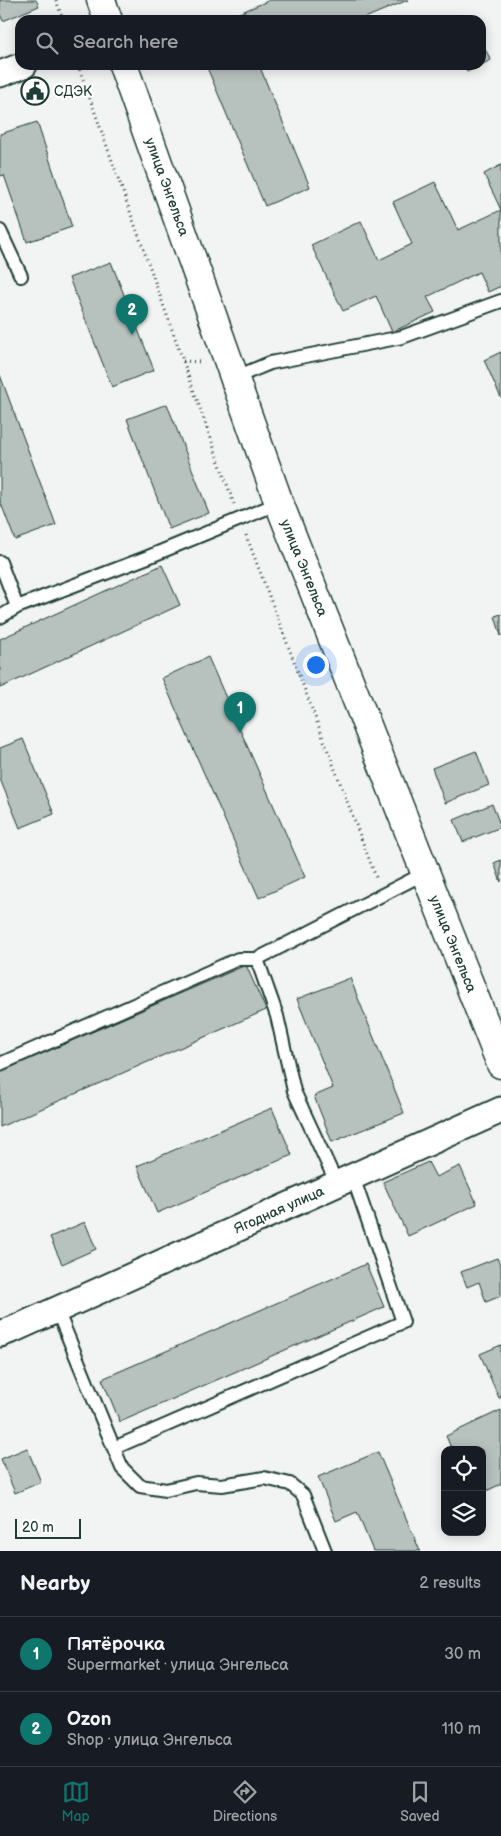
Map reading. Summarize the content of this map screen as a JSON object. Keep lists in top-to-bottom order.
{
  "streets": {
    "main road": ["улица Энгельса"],
    "street": ["Ягодная улица"]
  },
  "places": {
    "public building": ["СДЭК"]
  },
  "scale_bar": "20 m",
  "page": {
    "search": "Search here",
    "pins": ["2", "1"],
    "scale": "20 m",
    "heading": ["Nearby", "2 results"],
    "list": [
      {
        "mark": "1",
        "name": "Пятёрочка",
        "note": "Supermarket · улица Энгельса",
        "value": "30 m"
      },
      {
        "mark": "2",
        "name": "Ozon",
        "note": "Shop · улица Энгельса",
        "value": "110 m"
      }
    ],
    "nav": ["Map", "Directions", "Saved"]
  }
}
